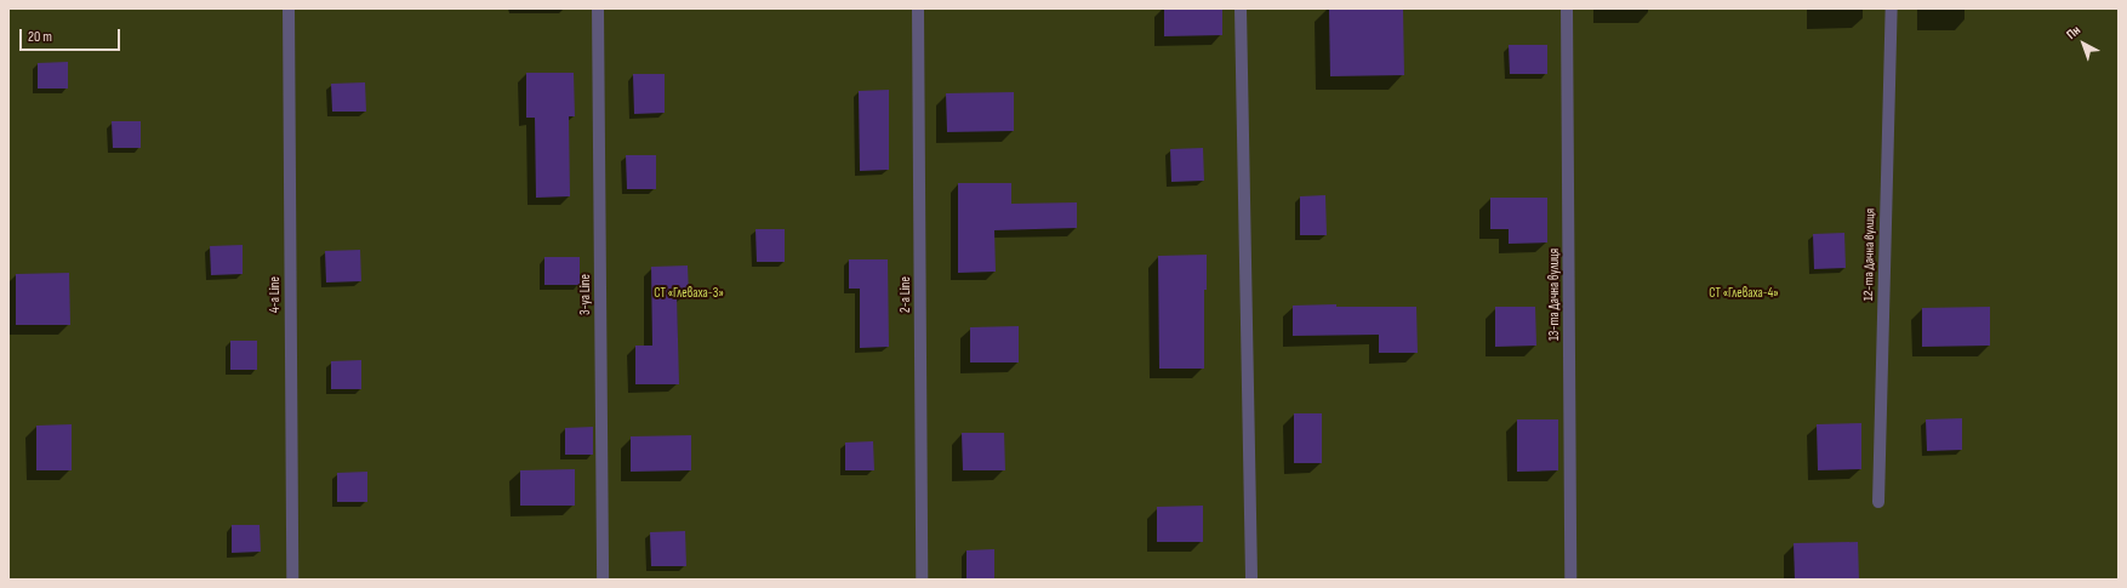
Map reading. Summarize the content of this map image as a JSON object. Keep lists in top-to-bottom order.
{
  "streets": {
    "street": [
      "12-та Дачна вулиця",
      "4-a Line",
      "3-ya Line",
      "2-a Line",
      "13-та Дачна вулиця"
    ]
  },
  "parks": ["СТ «Глеваха-3»", "СТ «Глеваха-4»"],
  "scale_bar": "20 m",
  "north": "top left"
}
